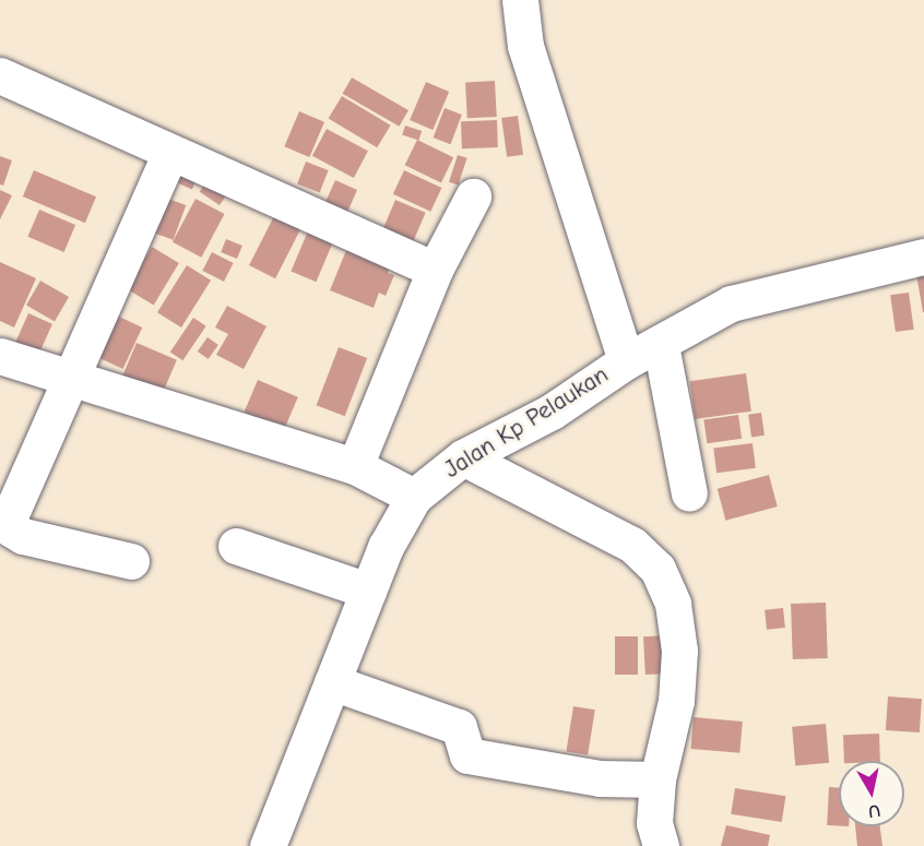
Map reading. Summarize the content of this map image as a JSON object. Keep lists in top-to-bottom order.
{
  "streets": {
    "street": ["Jalan Kp Pelaukan"]
  },
  "north": "bottom"
}
